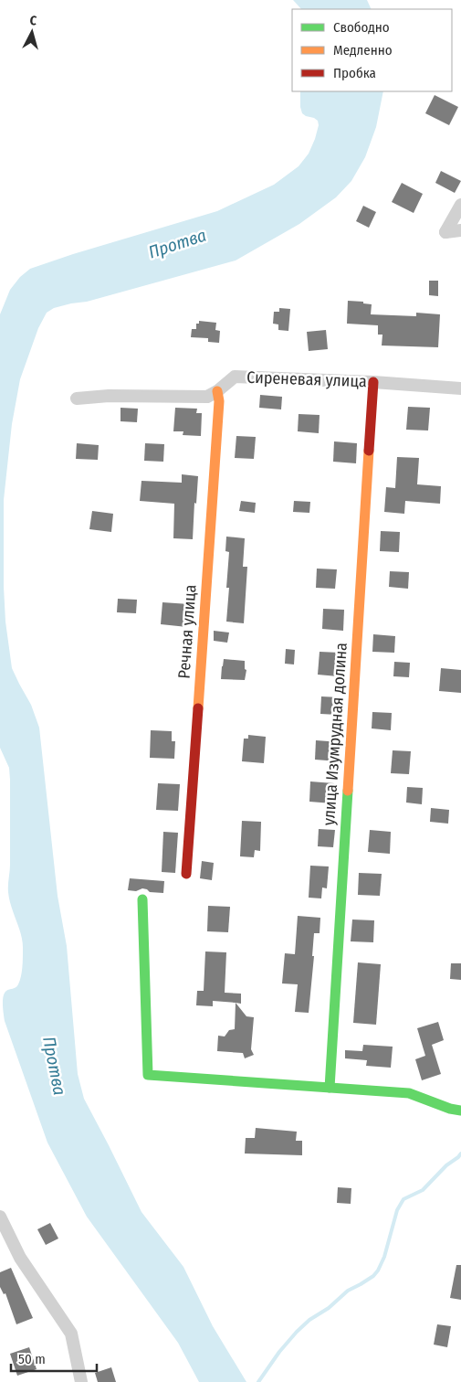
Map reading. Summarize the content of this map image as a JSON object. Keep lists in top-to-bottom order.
{
  "streets": {
    "street": ["Сиреневая улица", "Речная улица", "улица Изумрудная долина"]
  },
  "crossings": [
    ["Сиреневая улица", "Речная улица"],
    ["Сиреневая улица", "улица Изумрудная долина"]
  ],
  "water": ["Протва"],
  "legend": ["Свободно", "Медленно", "Пробка"],
  "scale_bar": "50 m",
  "north": "top"
}
